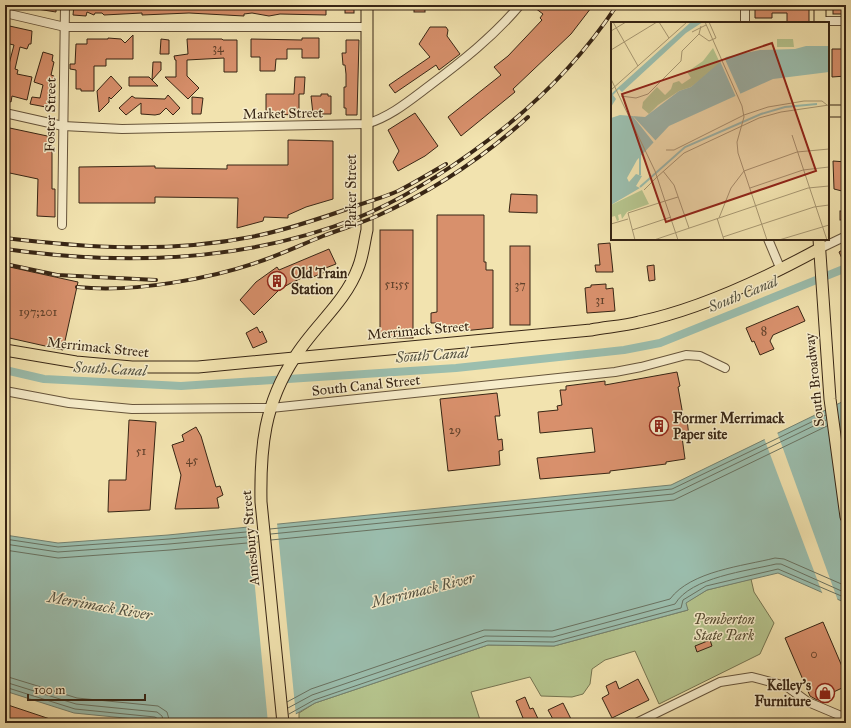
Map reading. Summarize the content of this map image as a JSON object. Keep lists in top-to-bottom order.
{
  "streets": {
    "main road": [
      "Parker Street",
      "Merrimack Street",
      "South Broadway",
      "Amesbury Street"
    ],
    "street": ["Market Street", "Foster Street", "South Canal Street"]
  },
  "crossings": [
    ["Market Street", "Foster Street"],
    ["Market Street", "Parker Street"],
    ["Parker Street", "Merrimack Street"],
    ["Parker Street", "Amesbury Street"],
    ["Merrimack Street", "South Broadway"],
    ["Merrimack Street", "Amesbury Street"],
    ["South Canal Street", "Amesbury Street"]
  ],
  "water": ["South Canal", "Merrimack River"],
  "parks": ["Pemberton State Park"],
  "places": {
    "building": ["Old Train Station", "Former Merrimack Paper site"],
    "shop": ["Kelley's Furniture"]
  },
  "house_numbers": [
    "34",
    "51;55",
    "37",
    "31",
    "197;201",
    "8",
    "29",
    "51",
    "45",
    "0"
  ],
  "scale_bar": "100 m"
}
